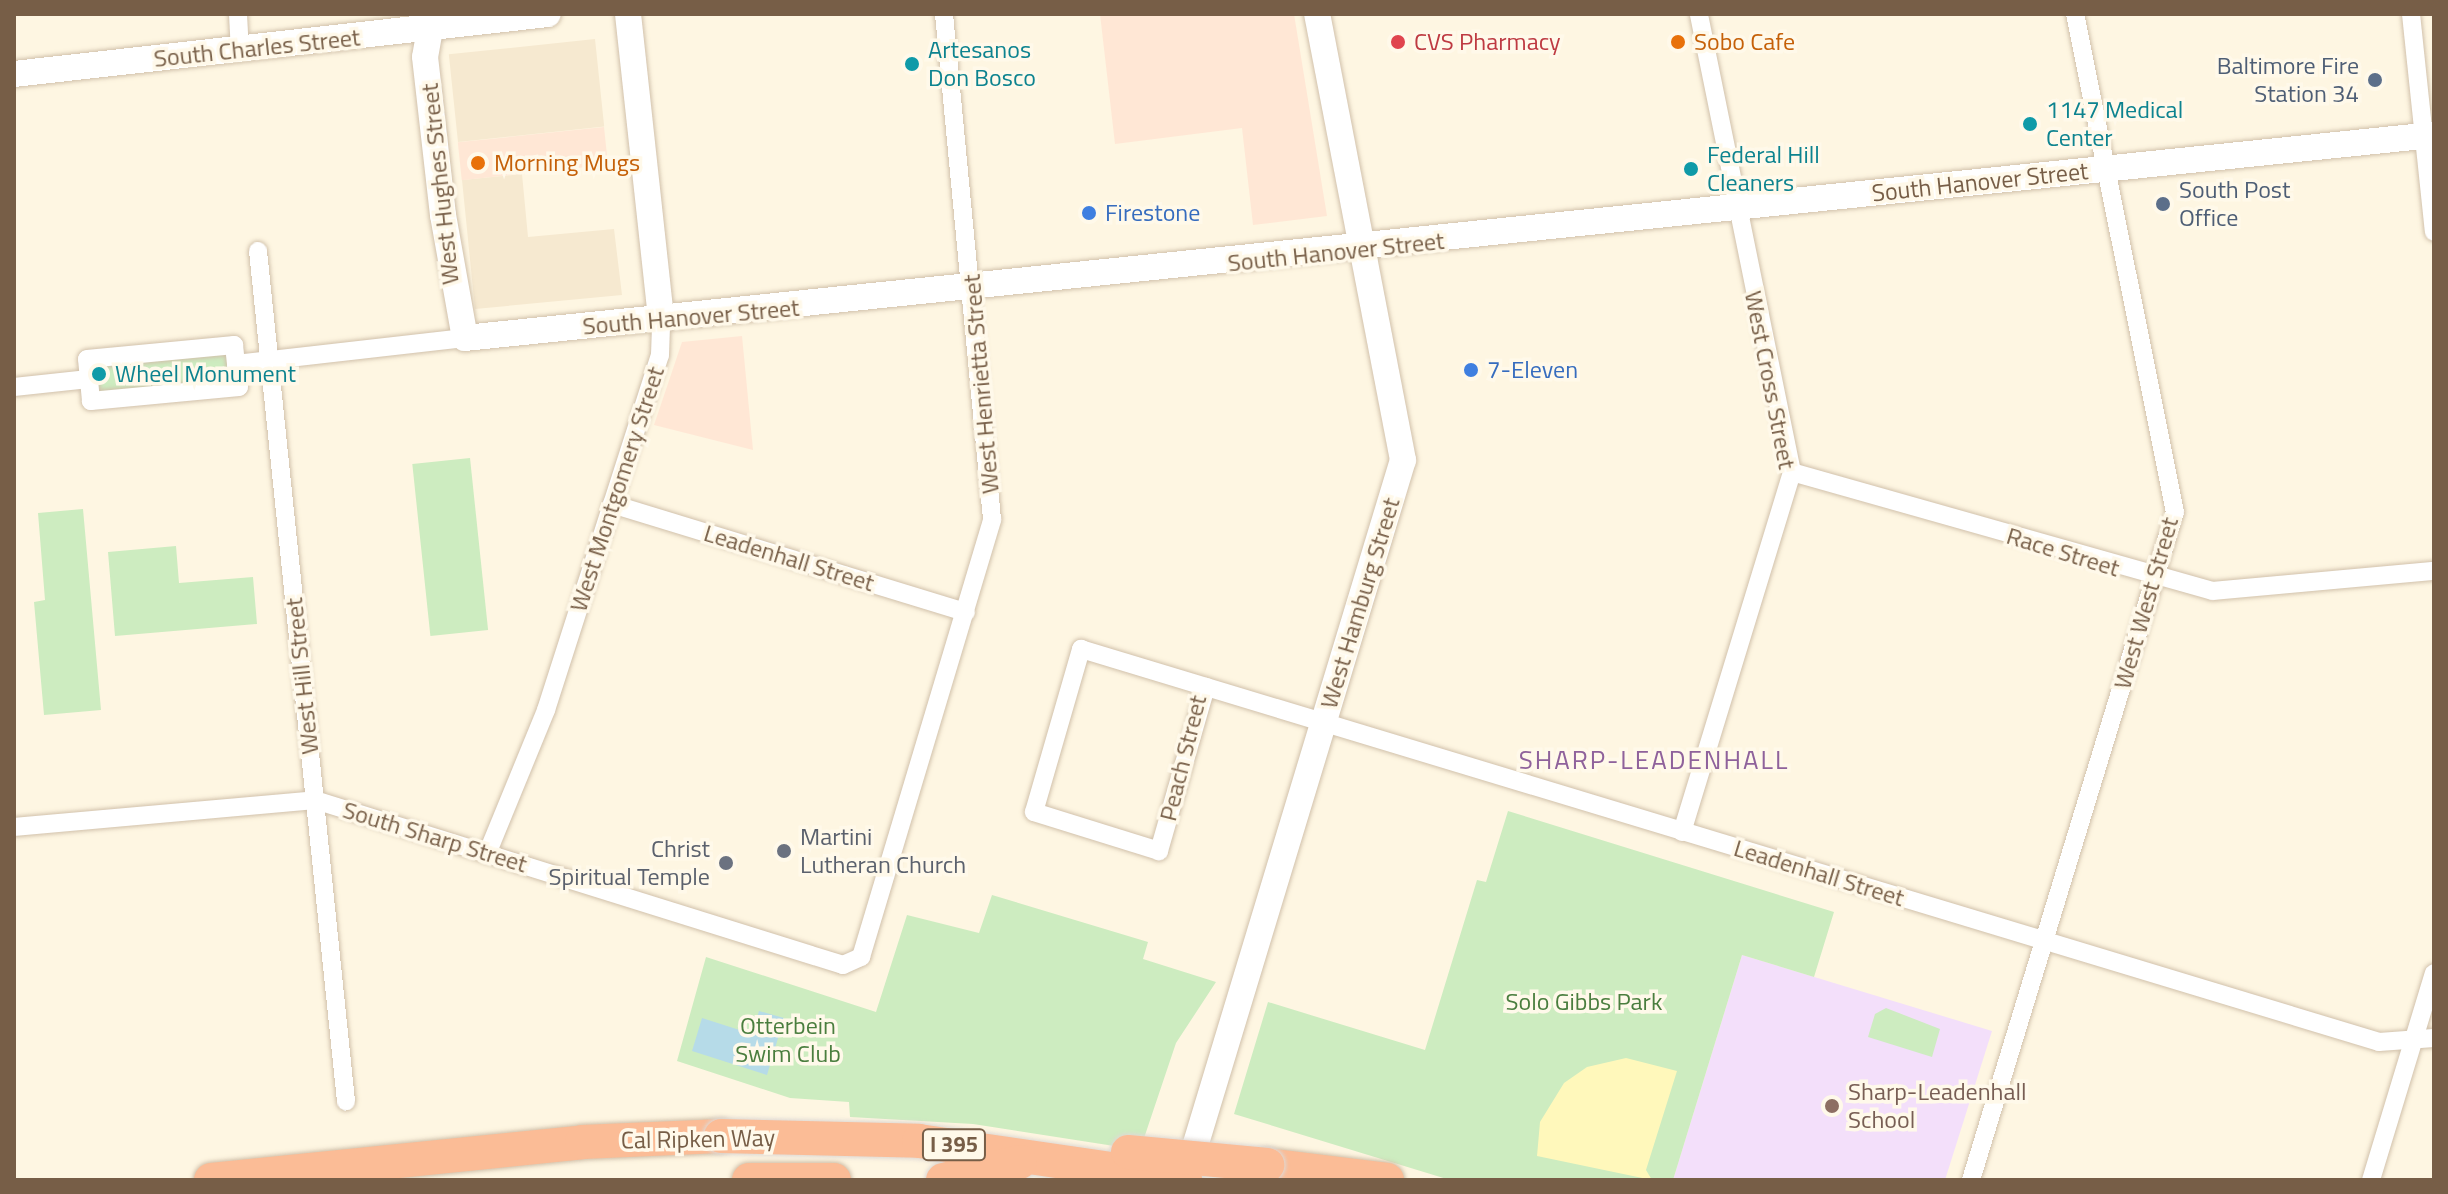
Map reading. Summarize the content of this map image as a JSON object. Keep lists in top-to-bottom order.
{
  "streets": {
    "highway": ["Cal Ripken Way", "I 395"],
    "main road": [
      "South Charles Street",
      "South Hanover Street",
      "West Hughes Street",
      "West Montgomery Street",
      "West Hamburg Street"
    ],
    "street": [
      "West Cross Street",
      "West Henrietta Street",
      "Race Street",
      "Leadenhall Street",
      "West West Street",
      "West Hill Street",
      "Peach Street",
      "South Sharp Street"
    ]
  },
  "crossings": [
    ["South Charles Street", "West Hughes Street"],
    ["South Hanover Street", "West Hughes Street"],
    ["South Hanover Street", "West Cross Street"],
    ["South Hanover Street", "West Henrietta Street"],
    ["South Hanover Street", "West Montgomery Street"],
    ["South Hanover Street", "West Hamburg Street"],
    ["South Hanover Street", "West West Street"],
    ["South Hanover Street", "West Hill Street"],
    ["West Cross Street", "Race Street"],
    ["West Cross Street", "Leadenhall Street"],
    ["West Henrietta Street", "Leadenhall Street"],
    ["West Henrietta Street", "South Sharp Street"],
    ["West Montgomery Street", "Leadenhall Street"],
    ["West Montgomery Street", "South Sharp Street"],
    ["Race Street", "West West Street"],
    ["Leadenhall Street", "West Hamburg Street"],
    ["Leadenhall Street", "West West Street"],
    ["Leadenhall Street", "Peach Street"],
    ["West Hamburg Street", "Cal Ripken Way"],
    ["West Hill Street", "South Sharp Street"]
  ],
  "districts": ["SHARP-LEADENHALL"],
  "parks": ["Solo Gibbs Park", "Otterbein Swim Club"],
  "places": [
    "CVS Pharmacy",
    "Sobo Cafe",
    "Artesanos Don Bosco",
    "Baltimore Fire Station 34",
    "1147 Medical Center",
    "Morning Mugs",
    "Federal Hill Cleaners",
    "South Post Office",
    "Firestone",
    "7-Eleven",
    "Wheel Monument",
    "Martini Lutheran Church",
    "Christ Spiritual Temple",
    "Sharp-Leadenhall School"
  ]
}
